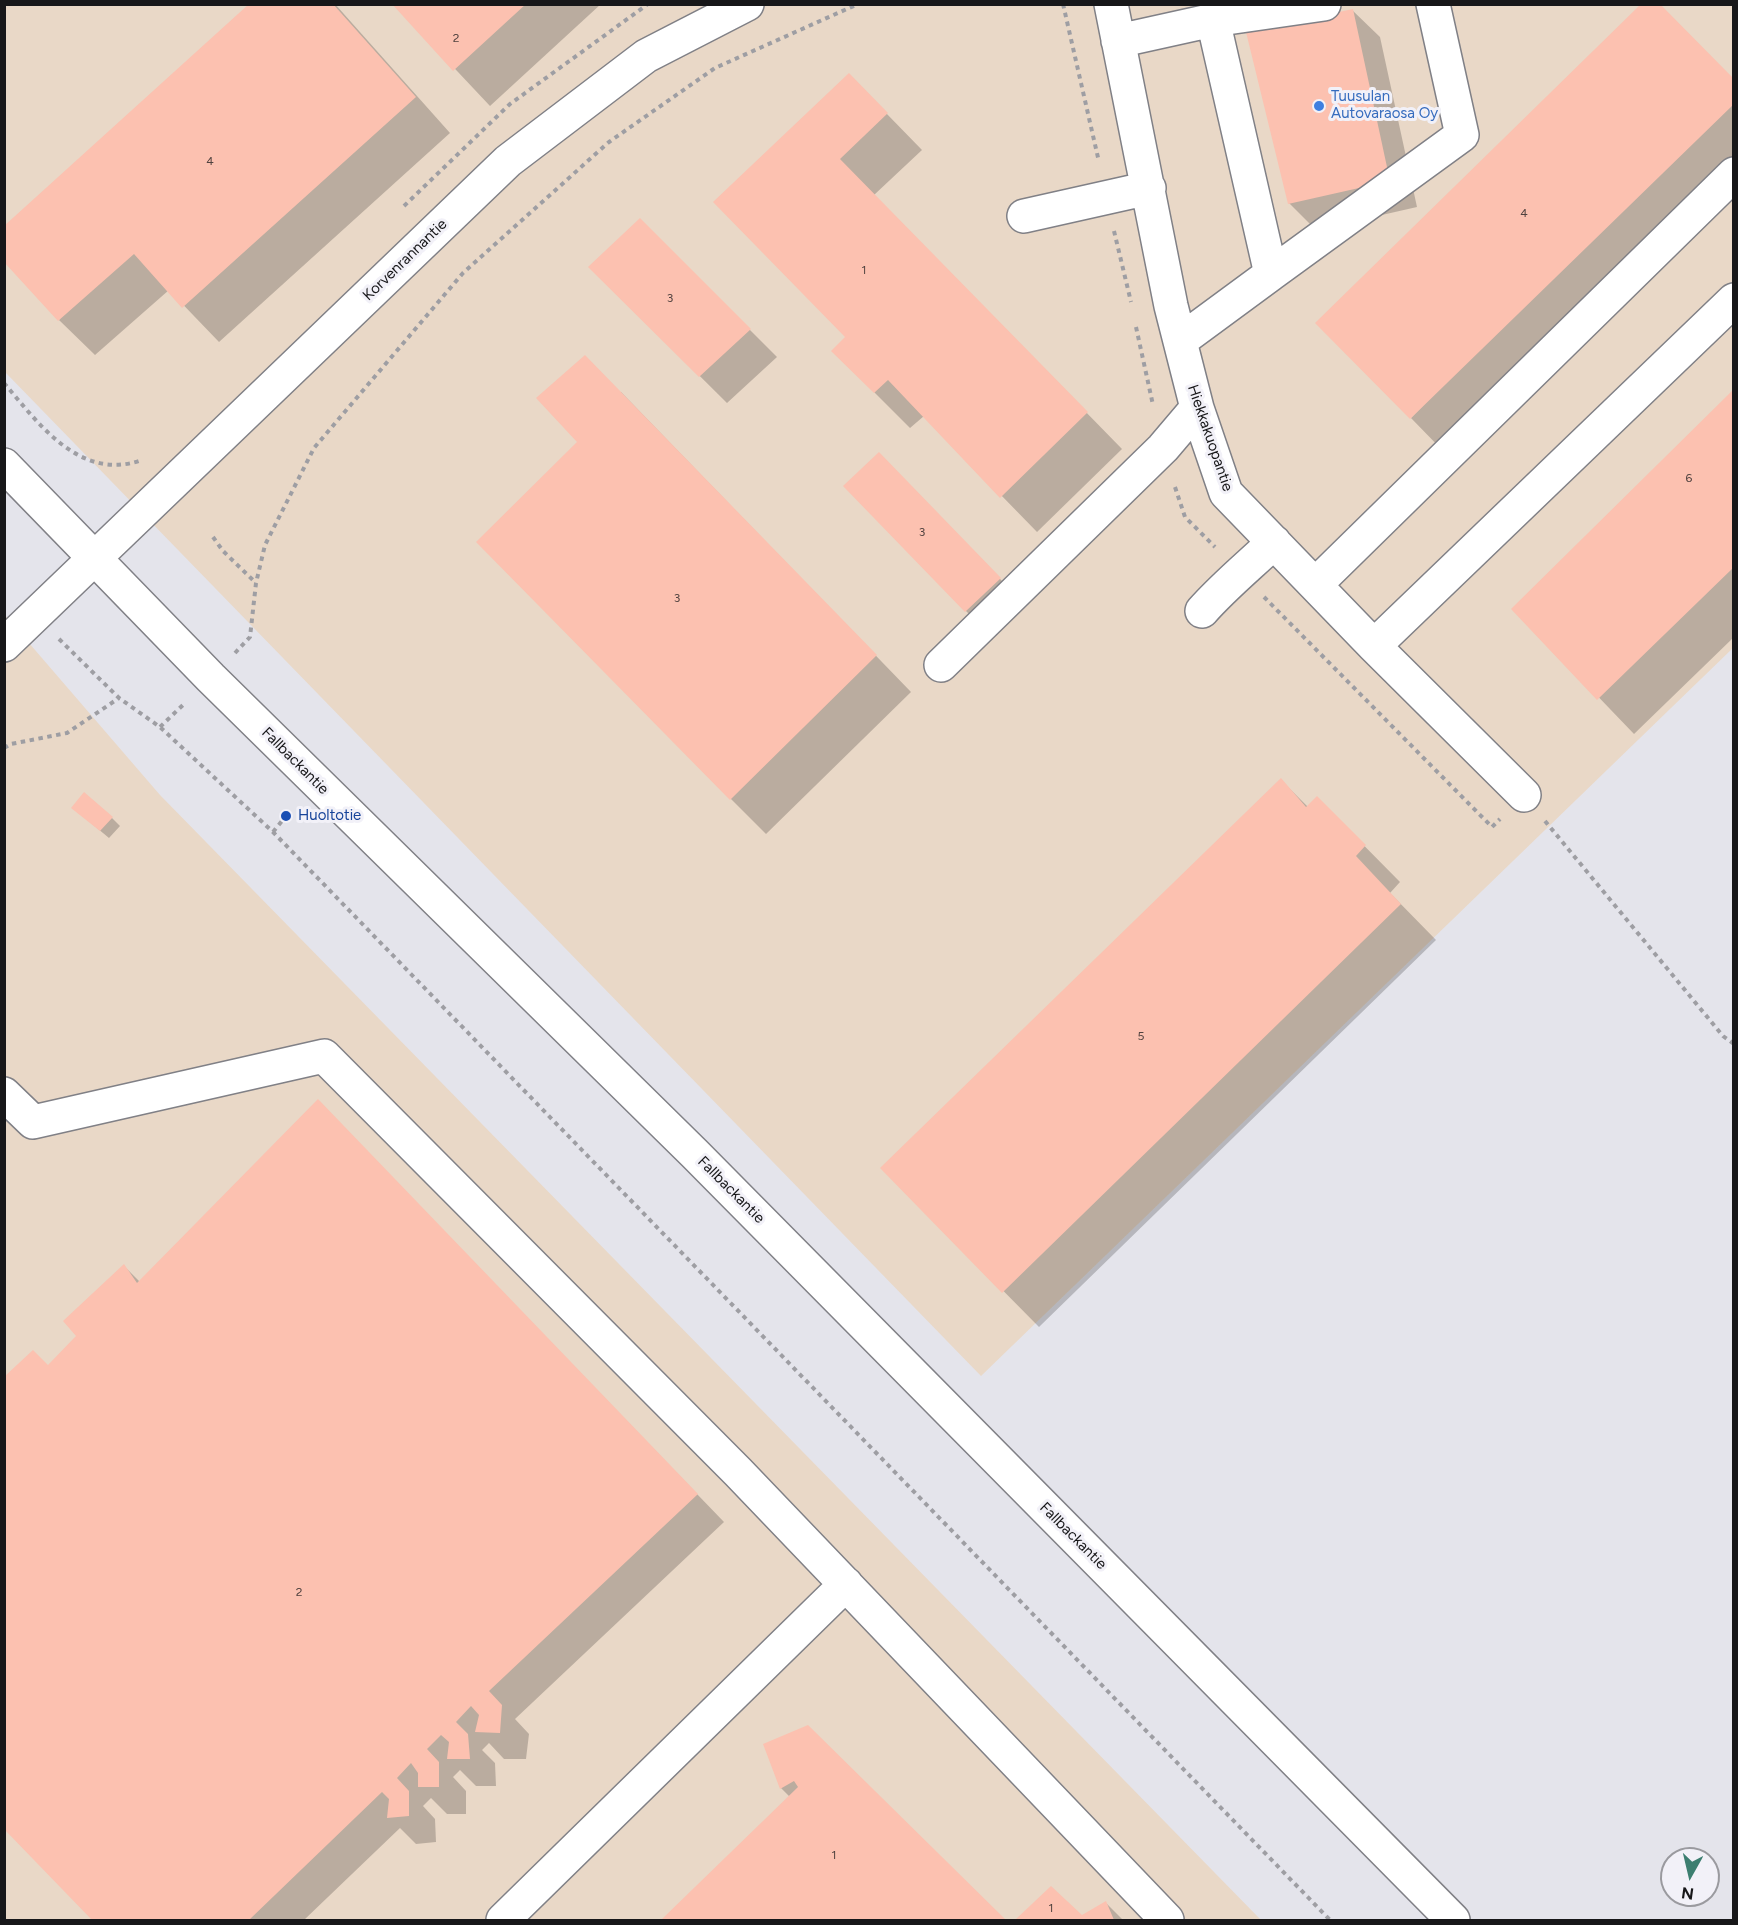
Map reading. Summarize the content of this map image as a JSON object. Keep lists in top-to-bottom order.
{
  "streets": {
    "street": ["Korvenrannantie", "Hiekkakuopantie", "Fallbackantie"]
  },
  "crossings": [
    ["Korvenrannantie", "Fallbackantie"]
  ],
  "places": ["Tuusulan Autovaraosa Oy", "Huoltotie"],
  "house_numbers": [
    "2",
    "4",
    "4",
    "1",
    "3",
    "6",
    "3",
    "3",
    "5",
    "2",
    "1",
    "1"
  ],
  "north": "bottom"
}
